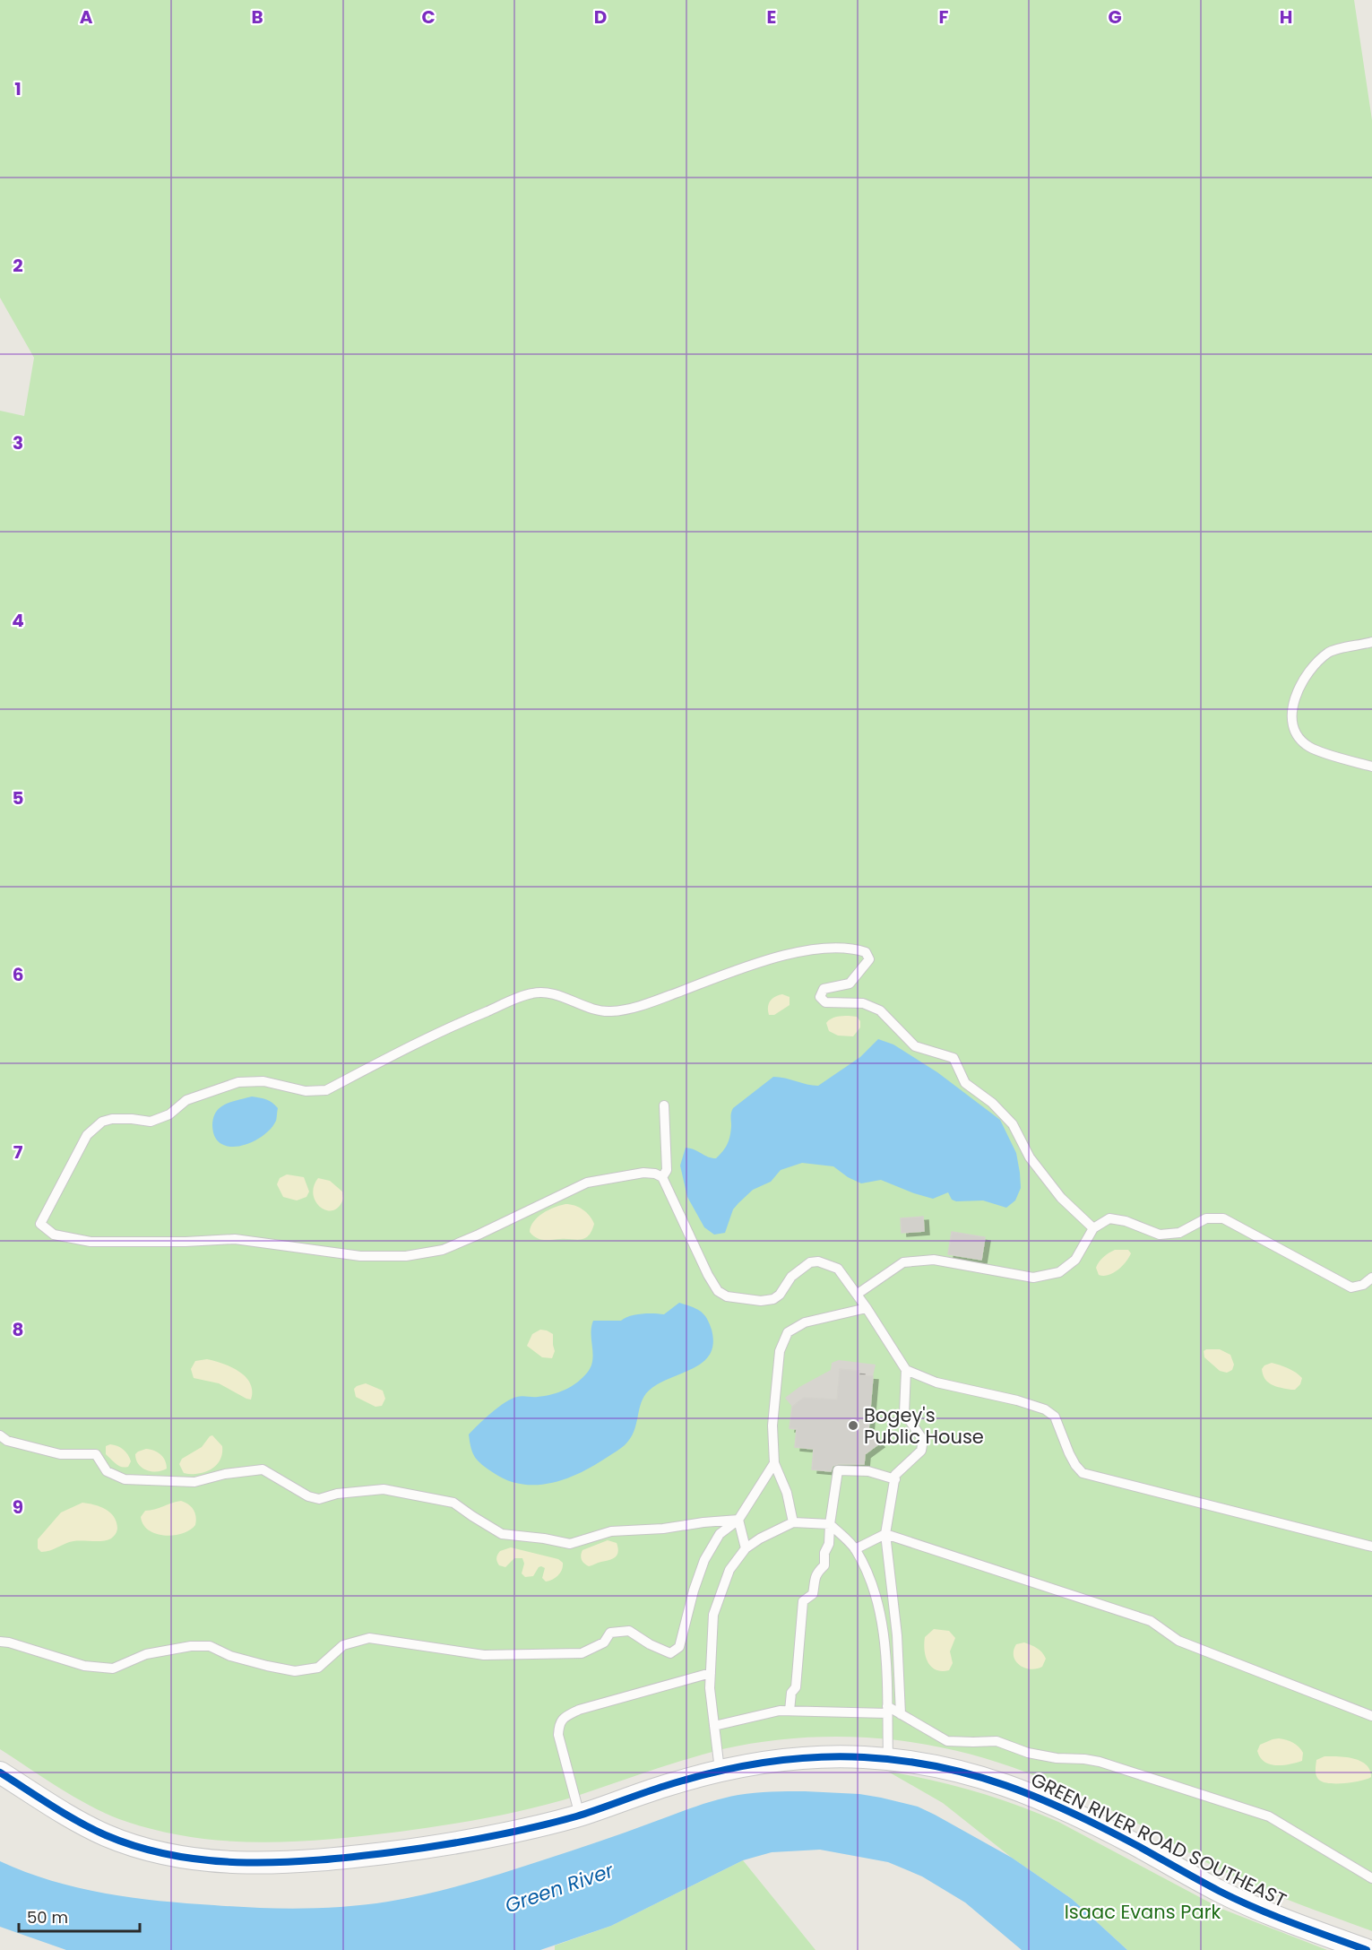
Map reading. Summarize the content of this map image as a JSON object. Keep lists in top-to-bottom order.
{
  "streets": {
    "street": ["GREEN RIVER ROAD SOUTHEAST"]
  },
  "water": ["Green River"],
  "parks": ["Isaac Evans Park"],
  "places": ["Bogey's Public House"],
  "scale_bar": "50 m",
  "grid": {
    "columns": [
      "A",
      "B",
      "C",
      "D",
      "E",
      "F",
      "G",
      "H"
    ],
    "rows": [
      "1",
      "2",
      "3",
      "4",
      "5",
      "6",
      "7",
      "8",
      "9"
    ]
  }
}
